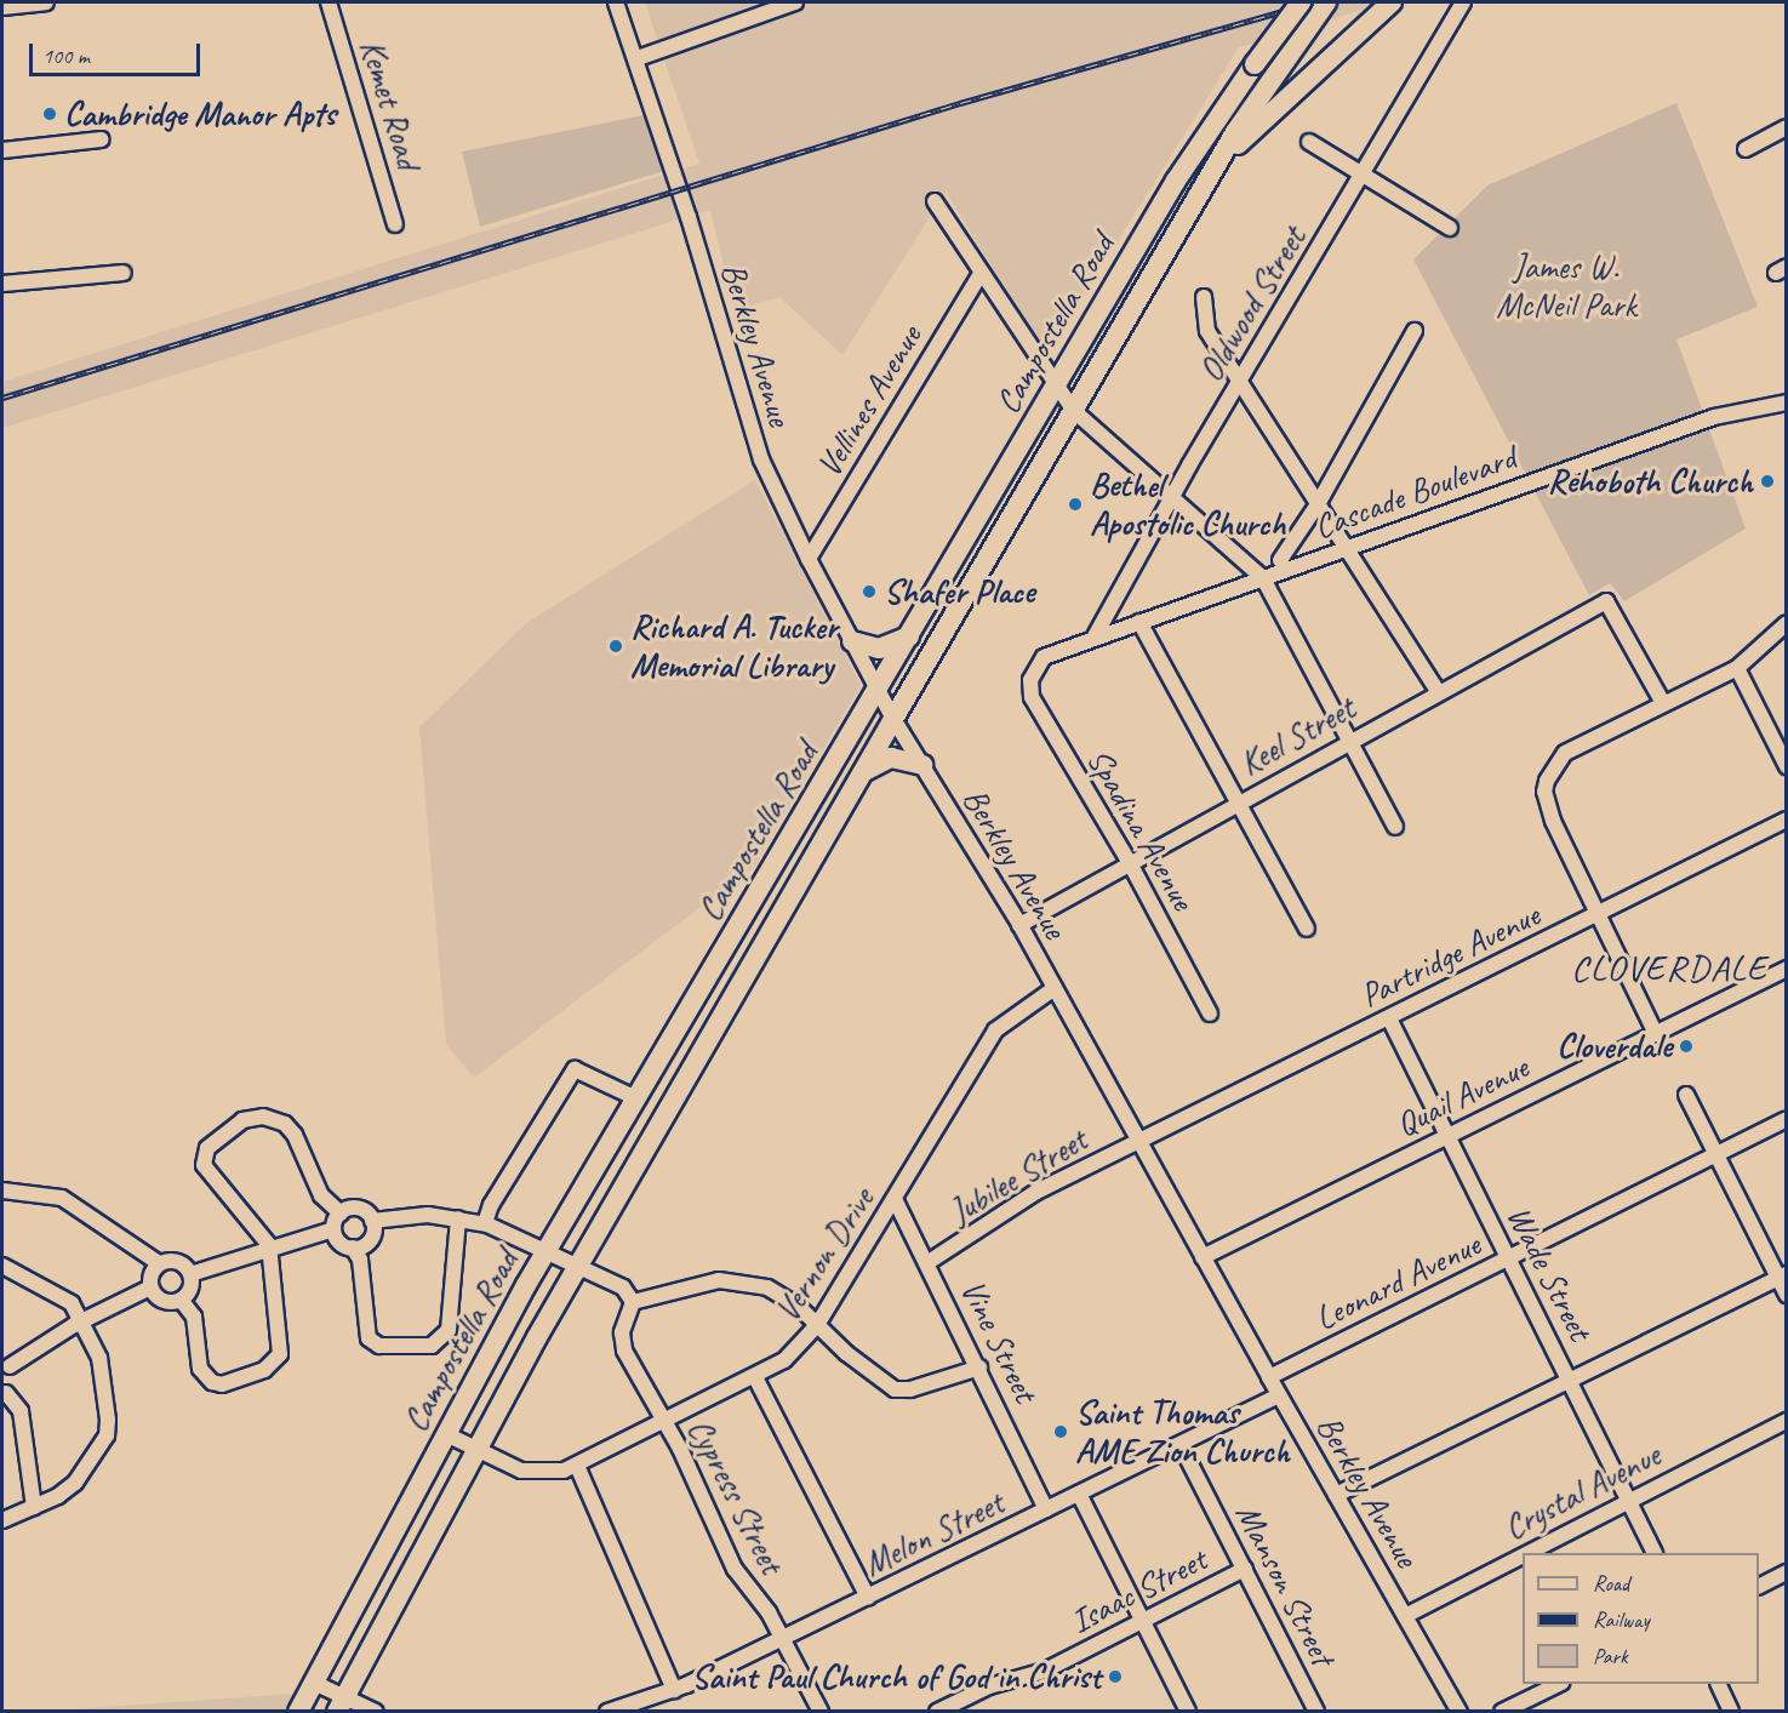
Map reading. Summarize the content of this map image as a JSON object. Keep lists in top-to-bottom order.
{
  "streets": {
    "main road": ["Campostella Road"],
    "street": [
      "Kemet Road",
      "Oldwood Street",
      "Berkley Avenue",
      "Vellines Avenue",
      "Cascade Boulevard",
      "Keel Street",
      "Spadina Avenue",
      "Partridge Avenue",
      "Quail Avenue",
      "Jubilee Street",
      "Vernon Drive",
      "Wade Street",
      "Leonard Avenue",
      "Vine Street",
      "Crystal Avenue",
      "Cypress Street",
      "Melon Street",
      "Manson Street",
      "Isaac Street"
    ]
  },
  "crossings": [
    ["Oldwood Street", "Cascade Boulevard"],
    ["Campostella Road", "Berkley Avenue"],
    ["Campostella Road", "Vernon Drive"],
    ["Berkley Avenue", "Vellines Avenue"],
    ["Berkley Avenue", "Keel Street"],
    ["Berkley Avenue", "Partridge Avenue"],
    ["Berkley Avenue", "Quail Avenue"],
    ["Berkley Avenue", "Jubilee Street"],
    ["Berkley Avenue", "Vernon Drive"],
    ["Berkley Avenue", "Leonard Avenue"],
    ["Berkley Avenue", "Crystal Avenue"],
    ["Berkley Avenue", "Melon Street"],
    ["Cascade Boulevard", "Spadina Avenue"],
    ["Keel Street", "Spadina Avenue"],
    ["Partridge Avenue", "Jubilee Street"],
    ["Partridge Avenue", "Wade Street"],
    ["Quail Avenue", "Wade Street"],
    ["Jubilee Street", "Vine Street"],
    ["Vernon Drive", "Vine Street"],
    ["Vernon Drive", "Cypress Street"],
    ["Wade Street", "Leonard Avenue"],
    ["Wade Street", "Crystal Avenue"],
    ["Vine Street", "Melon Street"],
    ["Cypress Street", "Melon Street"],
    ["Melon Street", "Manson Street"],
    ["Manson Street", "Isaac Street"]
  ],
  "districts": ["CLOVERDALE"],
  "parks": ["James W. McNeil Park"],
  "places": [
    "Cambridge Manor Apts",
    "Rehoboth Church",
    "Bethel Apostolic Church",
    "Shafer Place",
    "Richard A. Tucker Memorial Library",
    "Cloverdale",
    "Saint Thomas AME Zion Church",
    "Saint Paul Church of God in Christ"
  ],
  "legend": ["Road", "Railway", "Park"],
  "scale_bar": "100 m"
}
